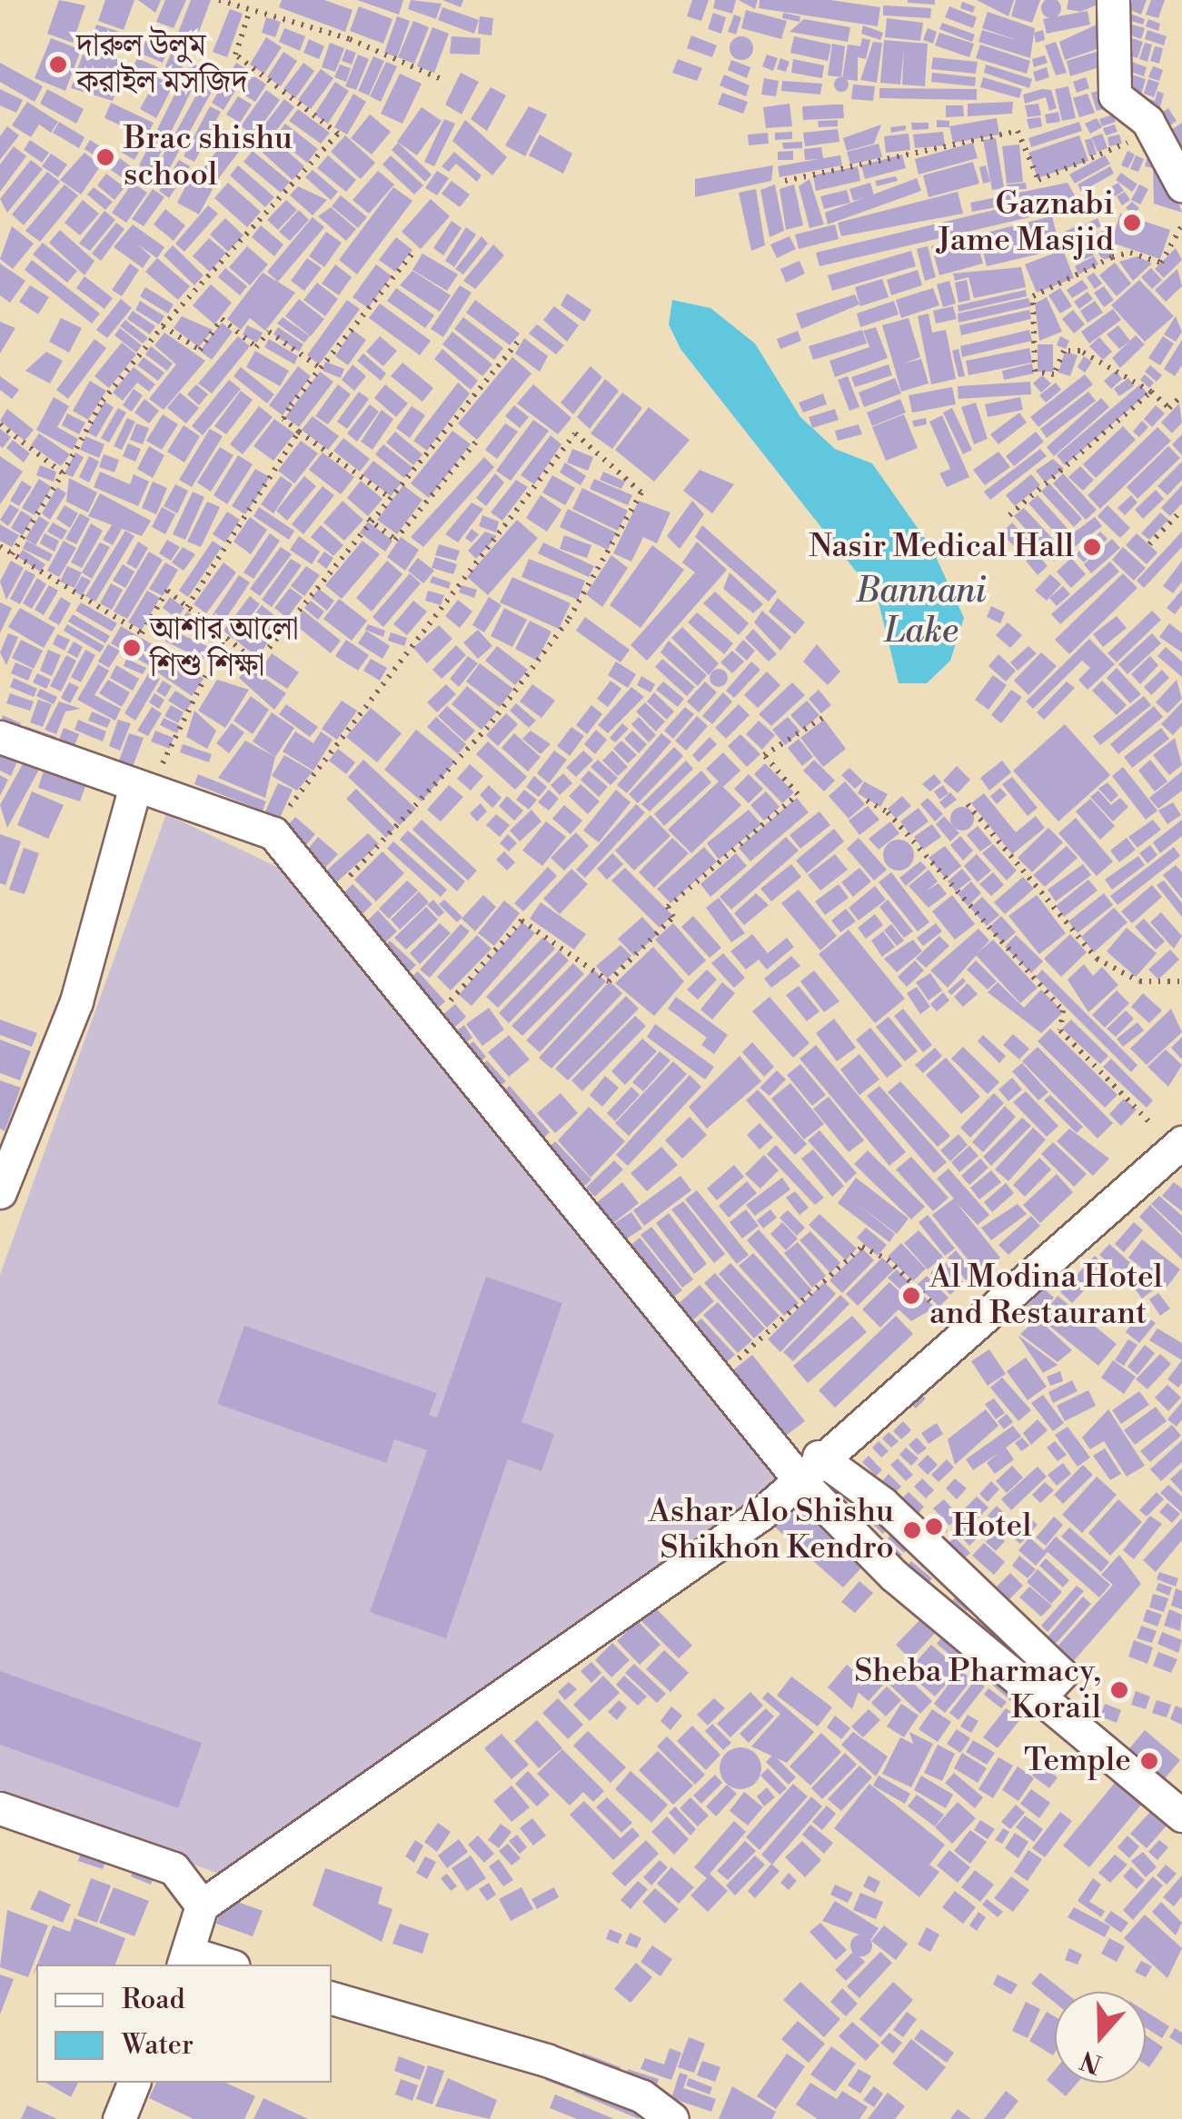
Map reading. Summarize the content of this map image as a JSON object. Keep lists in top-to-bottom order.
{
  "water": ["Bannani Lake"],
  "places": [
    "দারুল উলুম করাইল মসজিদ",
    "Brac shishu school",
    "Gaznabi Jame Masjid",
    "Nasir Medical Hall",
    "আশার আলো শিশু শিক্ষা",
    "Al Modina Hotel and Restaurant",
    "Hotel",
    "Ashar Alo Shishu Shikhon Kendro",
    "Sheba Pharmacy, Korail",
    "Temple"
  ],
  "legend": ["Road", "Water"],
  "north": "bottom"
}
